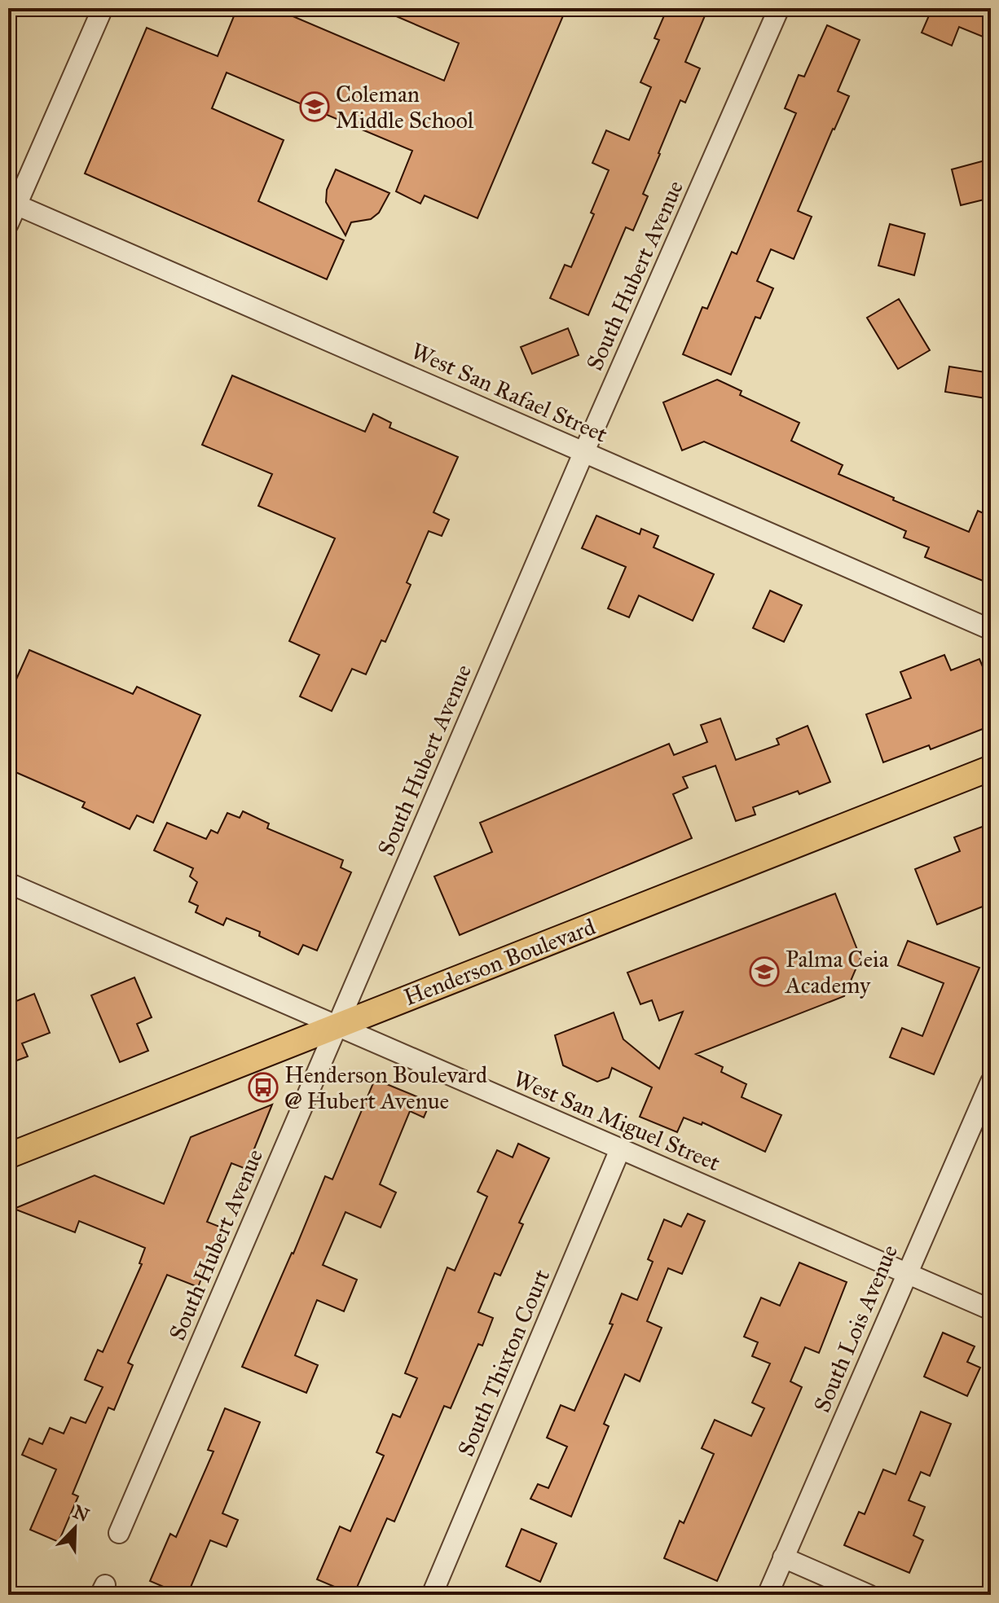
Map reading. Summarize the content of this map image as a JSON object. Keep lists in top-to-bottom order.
{
  "streets": {
    "main road": ["Henderson Boulevard"],
    "street": [
      "South Hubert Avenue",
      "West San Rafael Street",
      "West San Miguel Street",
      "South Lois Avenue",
      "South Thixton Court"
    ]
  },
  "crossings": [
    ["South Hubert Avenue", "West San Rafael Street"],
    ["South Hubert Avenue", "Henderson Boulevard"],
    ["South Hubert Avenue", "West San Miguel Street"],
    ["Henderson Boulevard", "West San Miguel Street"],
    ["West San Miguel Street", "South Lois Avenue"],
    ["West San Miguel Street", "South Thixton Court"]
  ],
  "places": {
    "school or university": ["Coleman Middle School", "Palma Ceia Academy"],
    "bus stop": ["Henderson Boulevard @ Hubert Avenue"]
  },
  "north": "top right"
}
